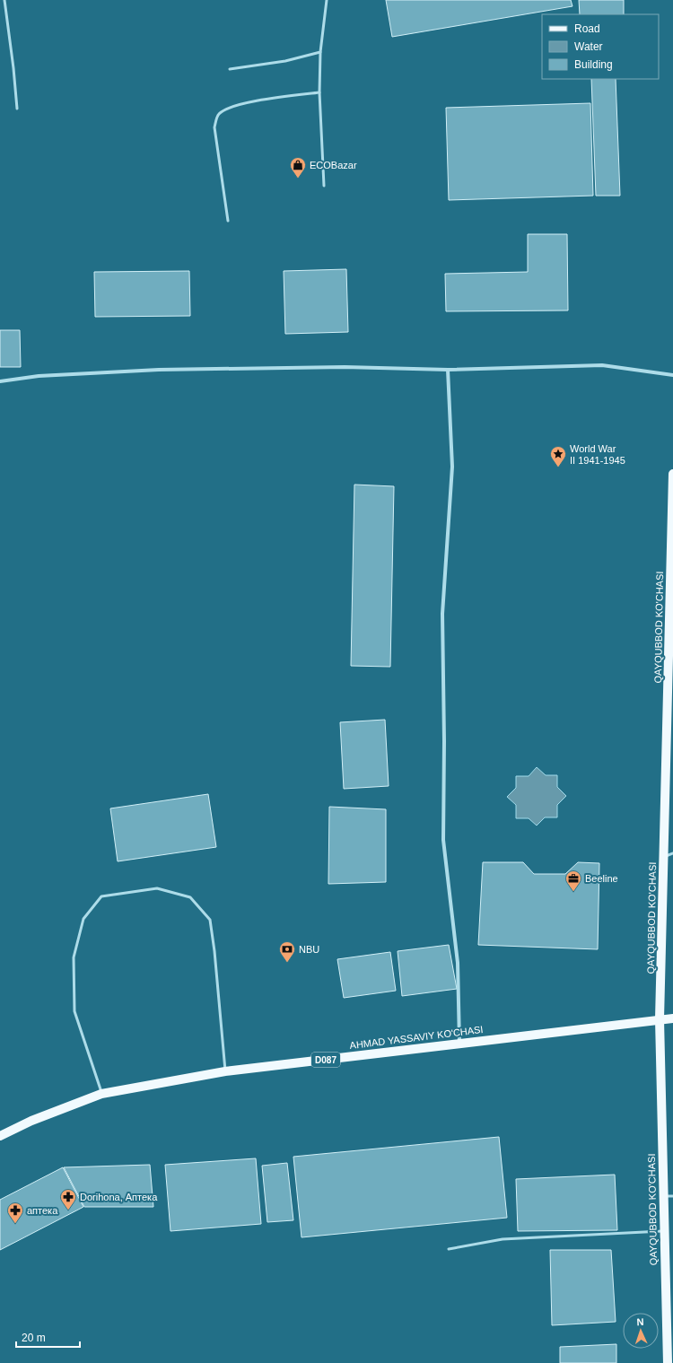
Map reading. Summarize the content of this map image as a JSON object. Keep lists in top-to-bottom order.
{
  "streets": {
    "main road": ["QAYQUBBOD KO'CHASI", "AHMAD YASSAVIY KO'CHASI", "D087"]
  },
  "crossings": [
    ["QAYQUBBOD KO'CHASI", "AHMAD YASSAVIY KO'CHASI"]
  ],
  "places": {
    "shop": ["ECOBazar"],
    "place": ["World War II 1941-1945"],
    "office": ["Beeline"],
    "bank": ["NBU"],
    "pharmacy": ["Dorihona, Аптека", "аптека"]
  },
  "legend": ["Road", "Water", "Building"],
  "scale_bar": "20 m",
  "north": "top"
}
